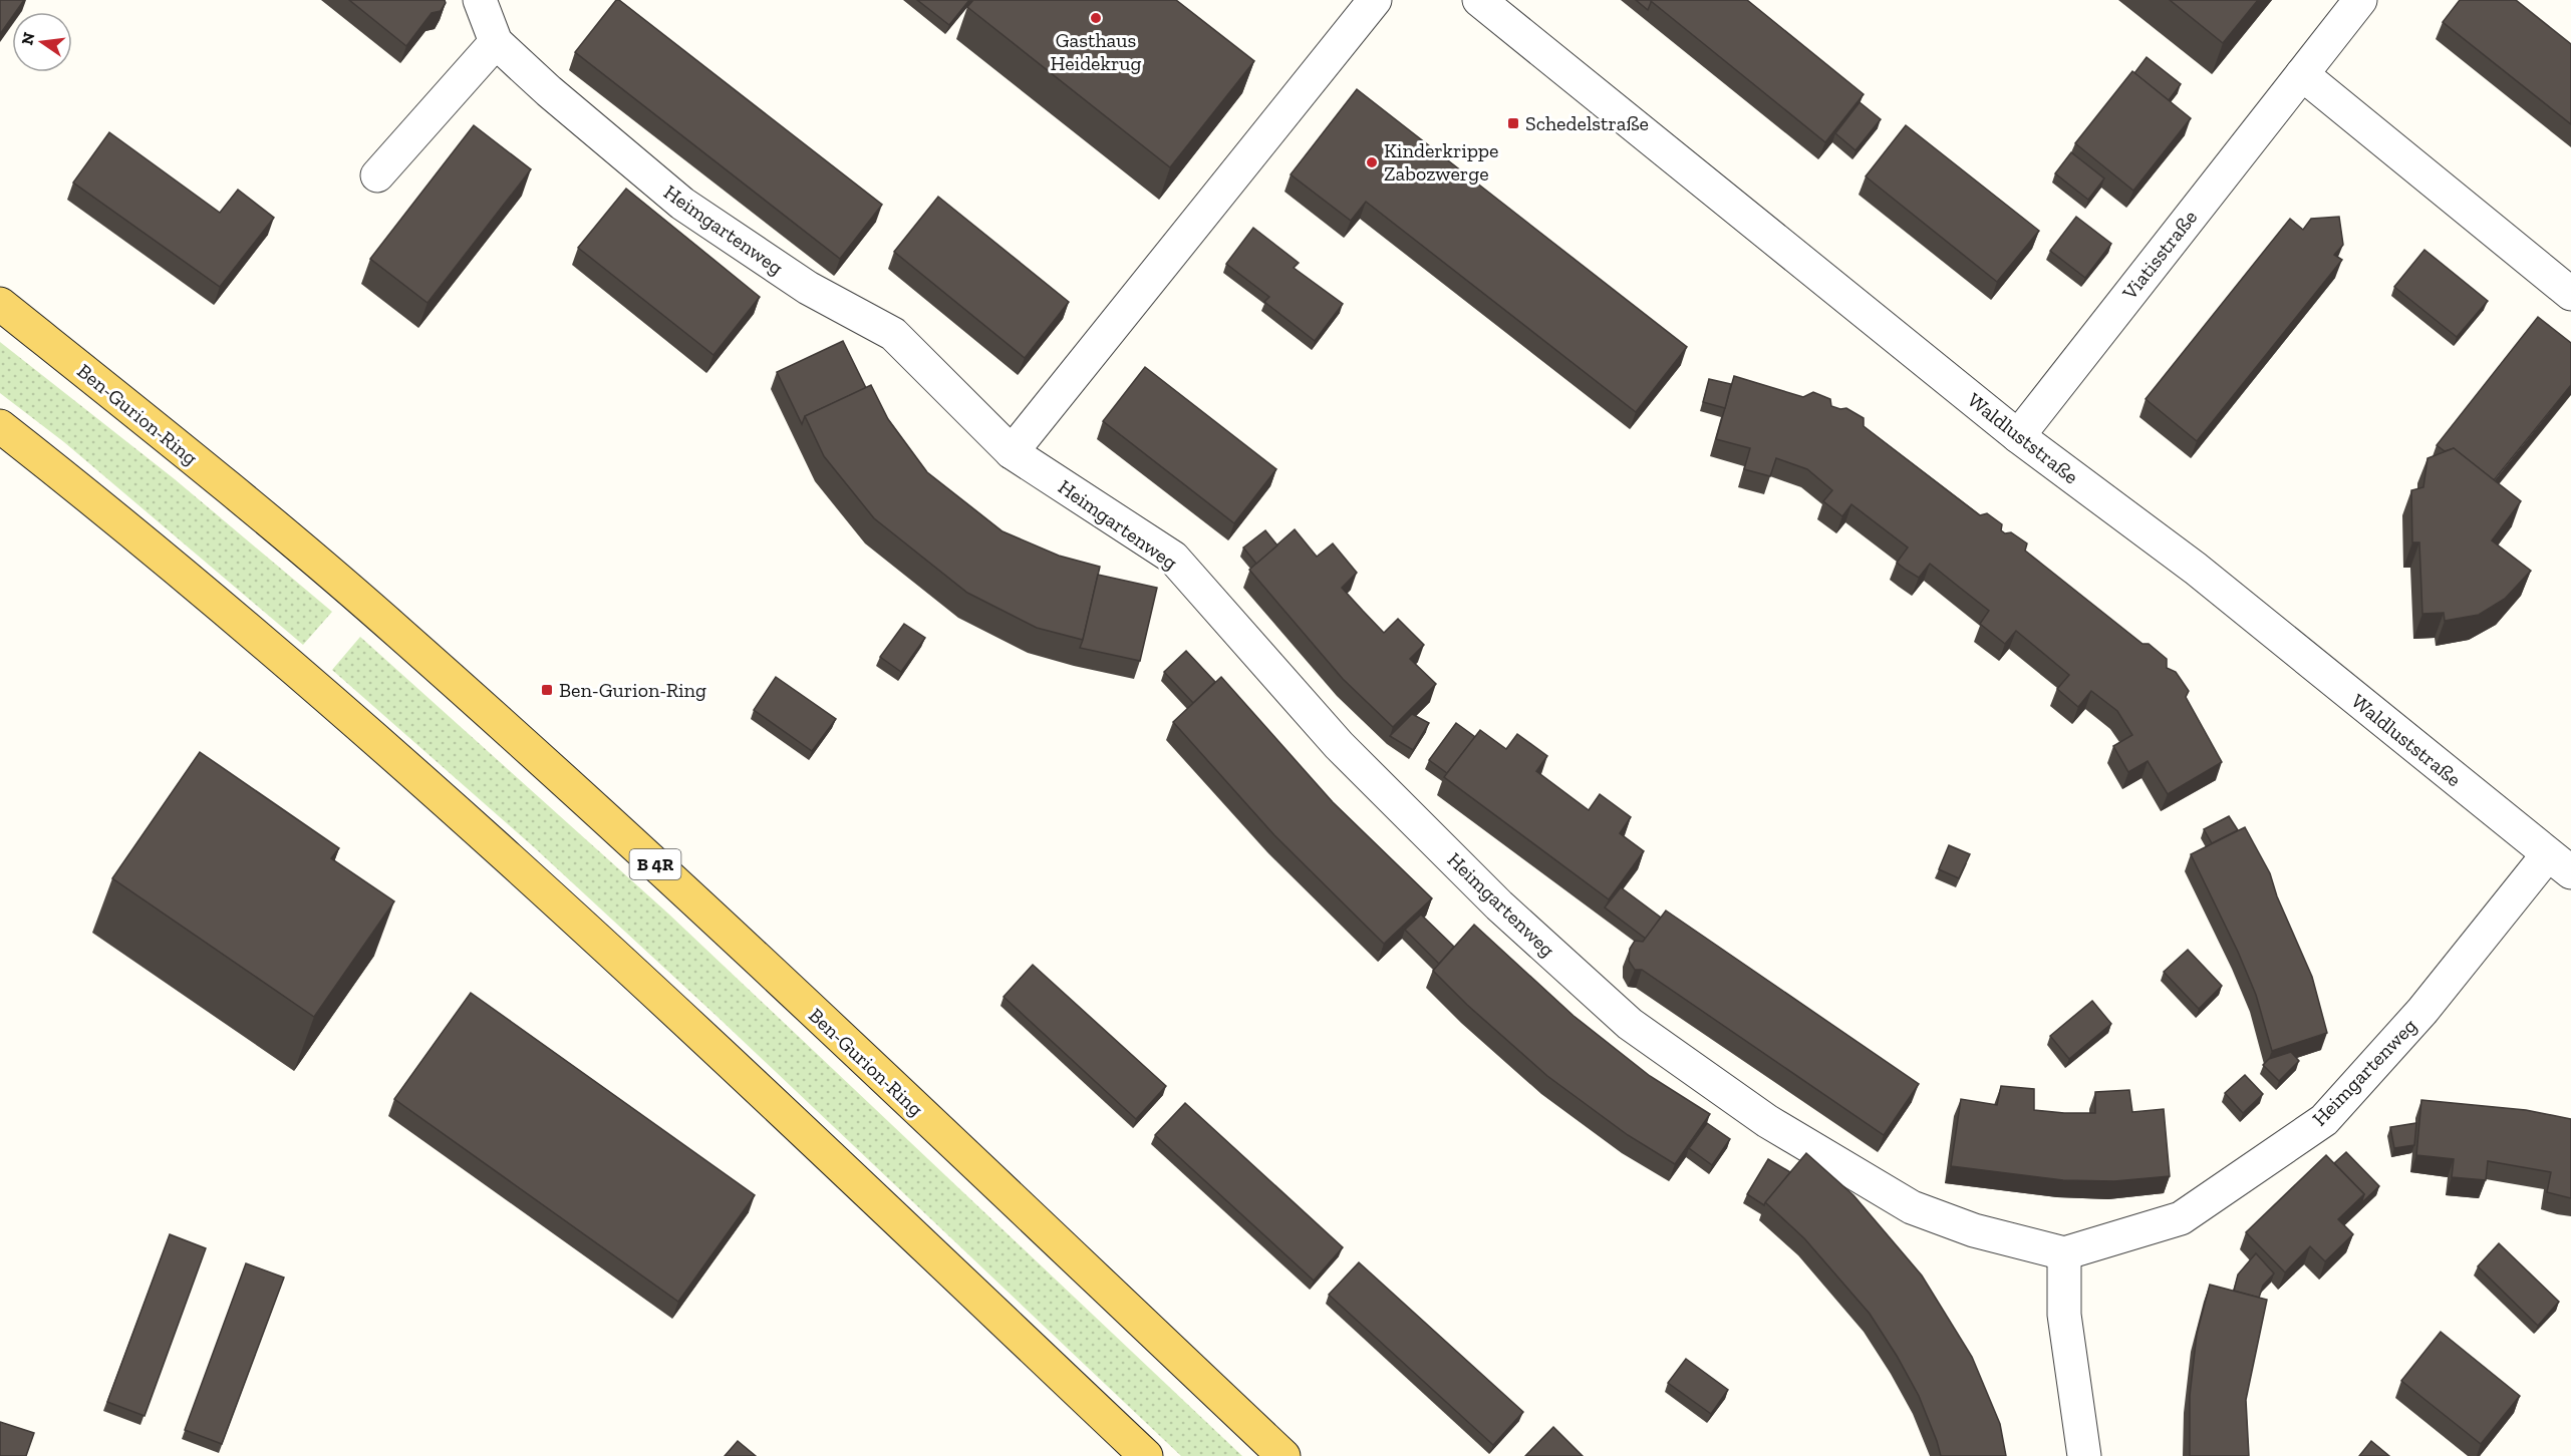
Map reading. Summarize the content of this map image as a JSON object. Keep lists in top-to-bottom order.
{
  "streets": {
    "main road": ["Ben-Gurion-Ring", "B 4R"],
    "street": ["Heimgartenweg", "Viatisstraße", "Waldluststraße"]
  },
  "crossings": [
    ["Heimgartenweg", "Waldluststraße"],
    ["Viatisstraße", "Waldluststraße"]
  ],
  "places": {
    "other": ["Gasthaus Heidekrug", "Kinderkrippe Zabozwerge"],
    "transit": ["Schedelstraße", "Ben-Gurion-Ring"]
  },
  "north": "left"
}
